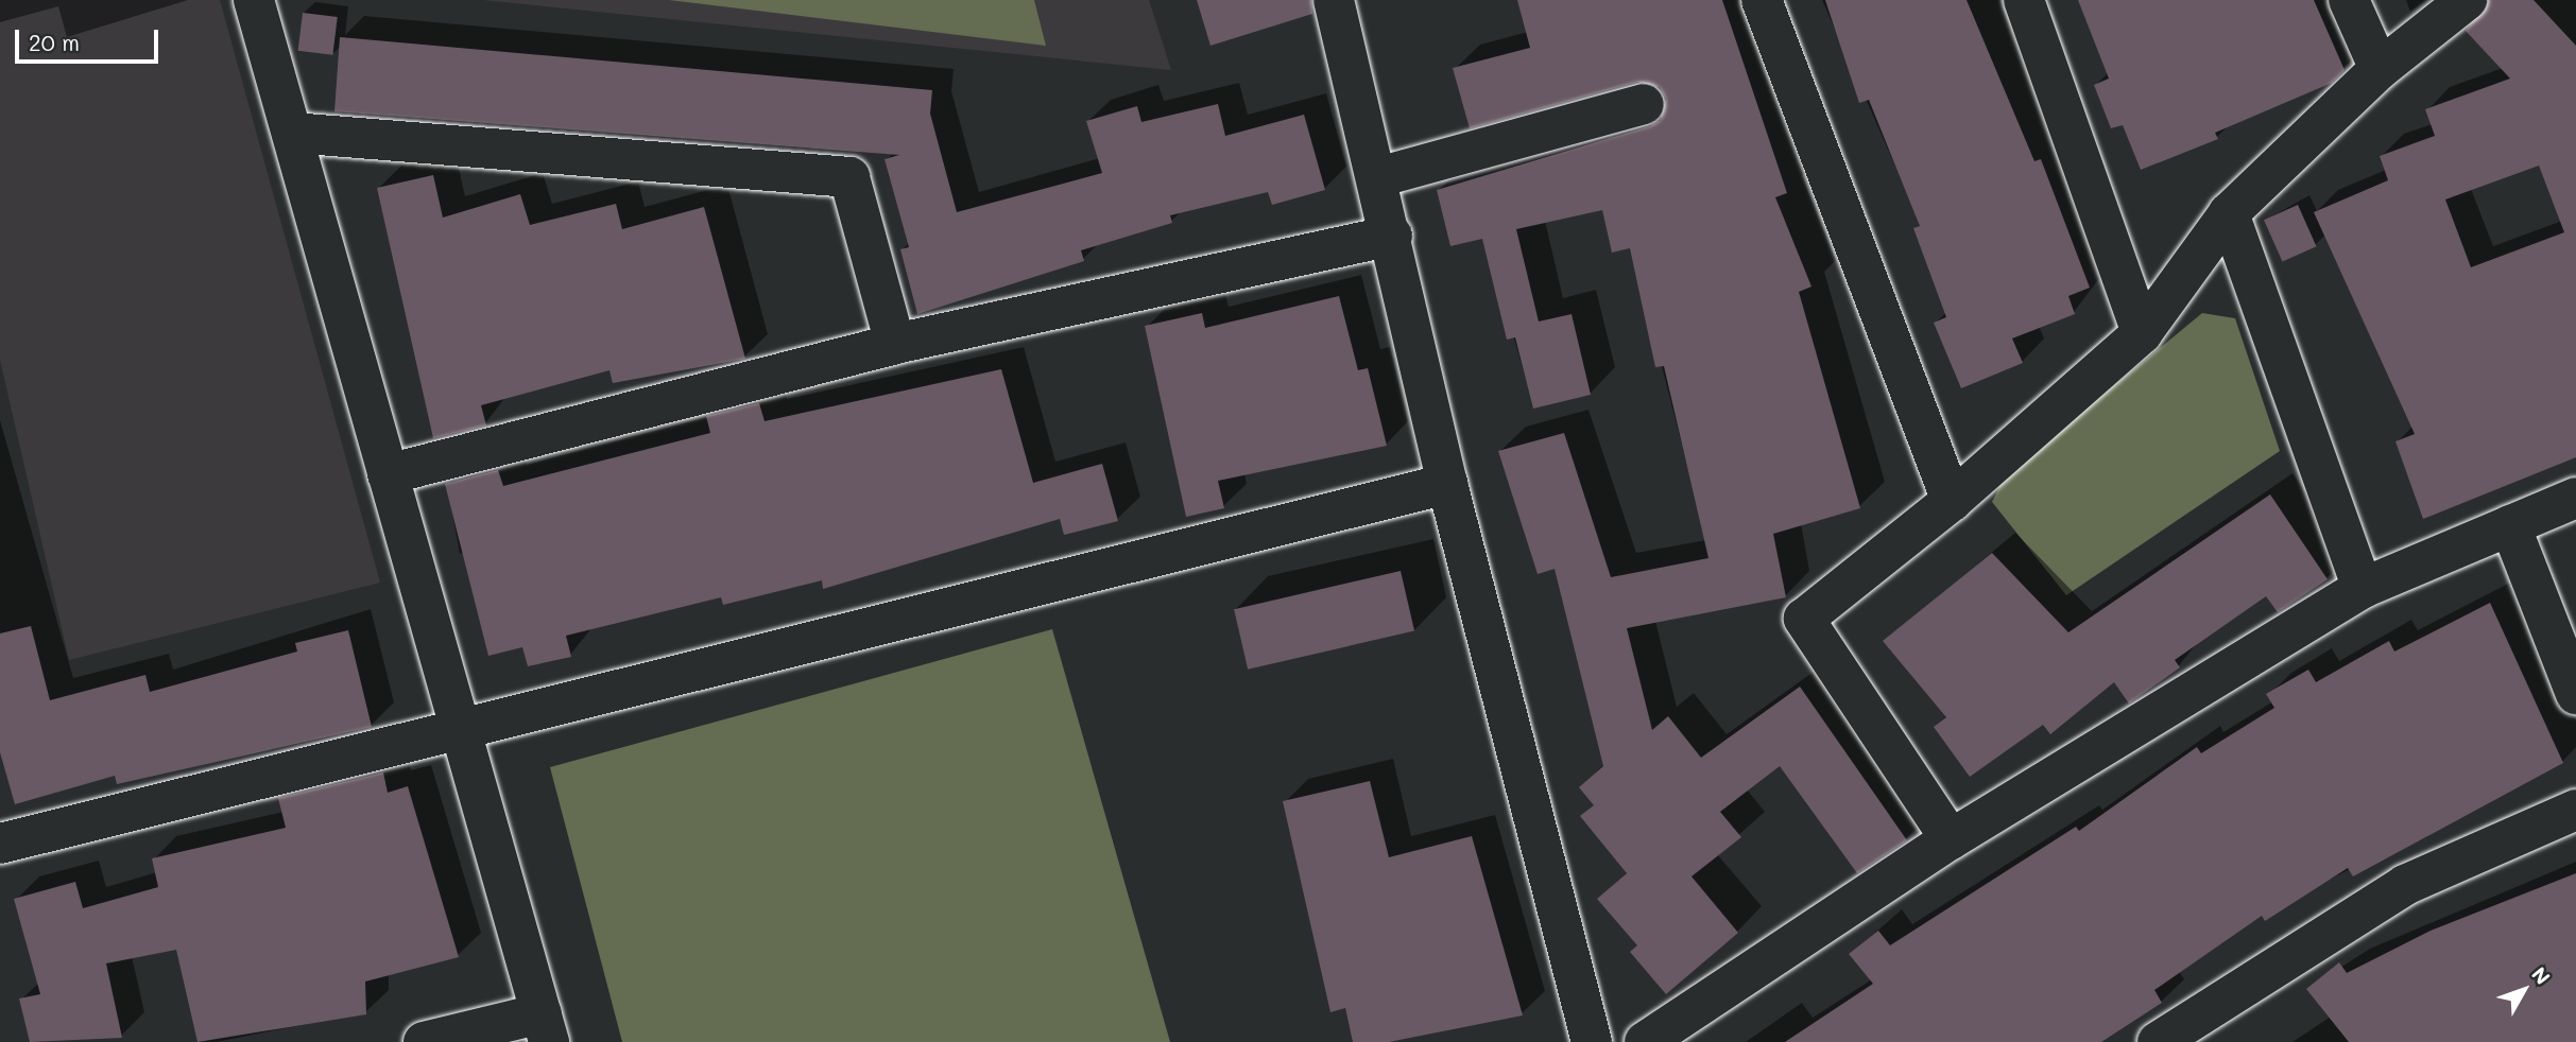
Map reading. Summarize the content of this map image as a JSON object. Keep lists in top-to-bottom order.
{
  "scale_bar": "20 m",
  "north": "top right"
}
